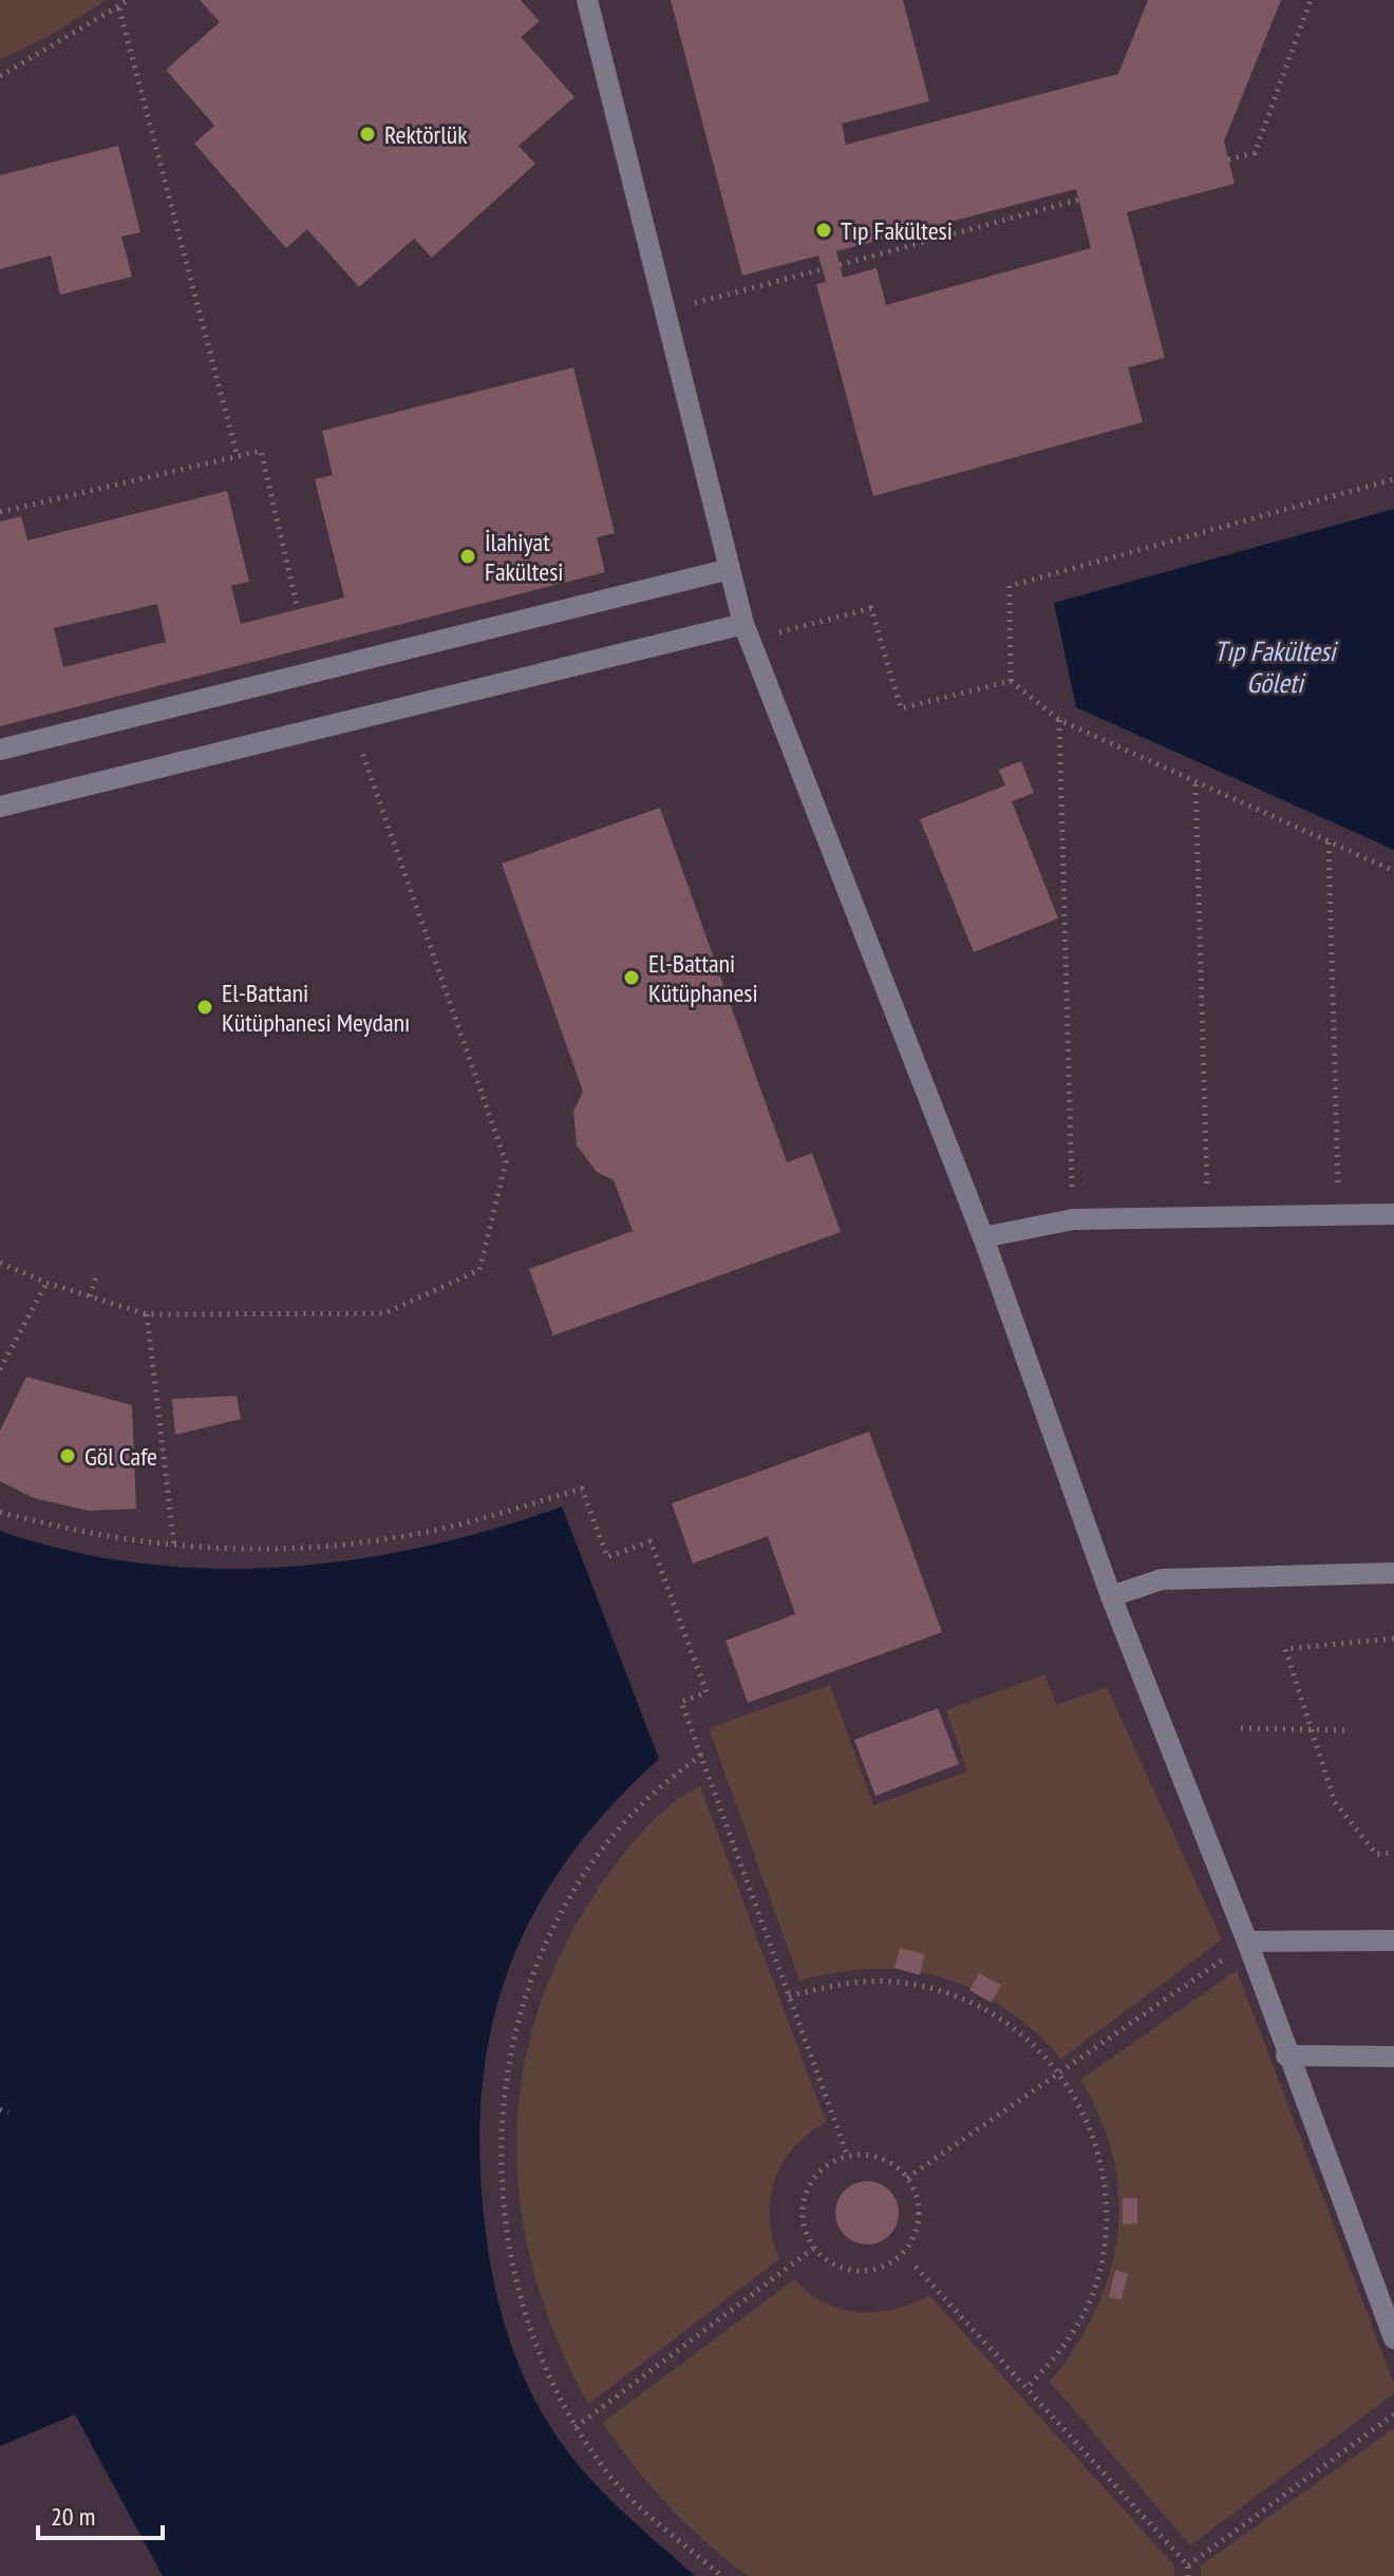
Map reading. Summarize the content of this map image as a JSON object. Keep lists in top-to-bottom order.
{
  "water": ["Tıp Fakültesi Göleti"],
  "places": [
    "Rektörlük",
    "Tıp Fakültesi",
    "İlahiyat Fakültesi",
    "El-Battani Kütüphanesi",
    "El-Battani Kütüphanesi Meydanı",
    "Göl Cafe"
  ],
  "scale_bar": "20 m"
}
